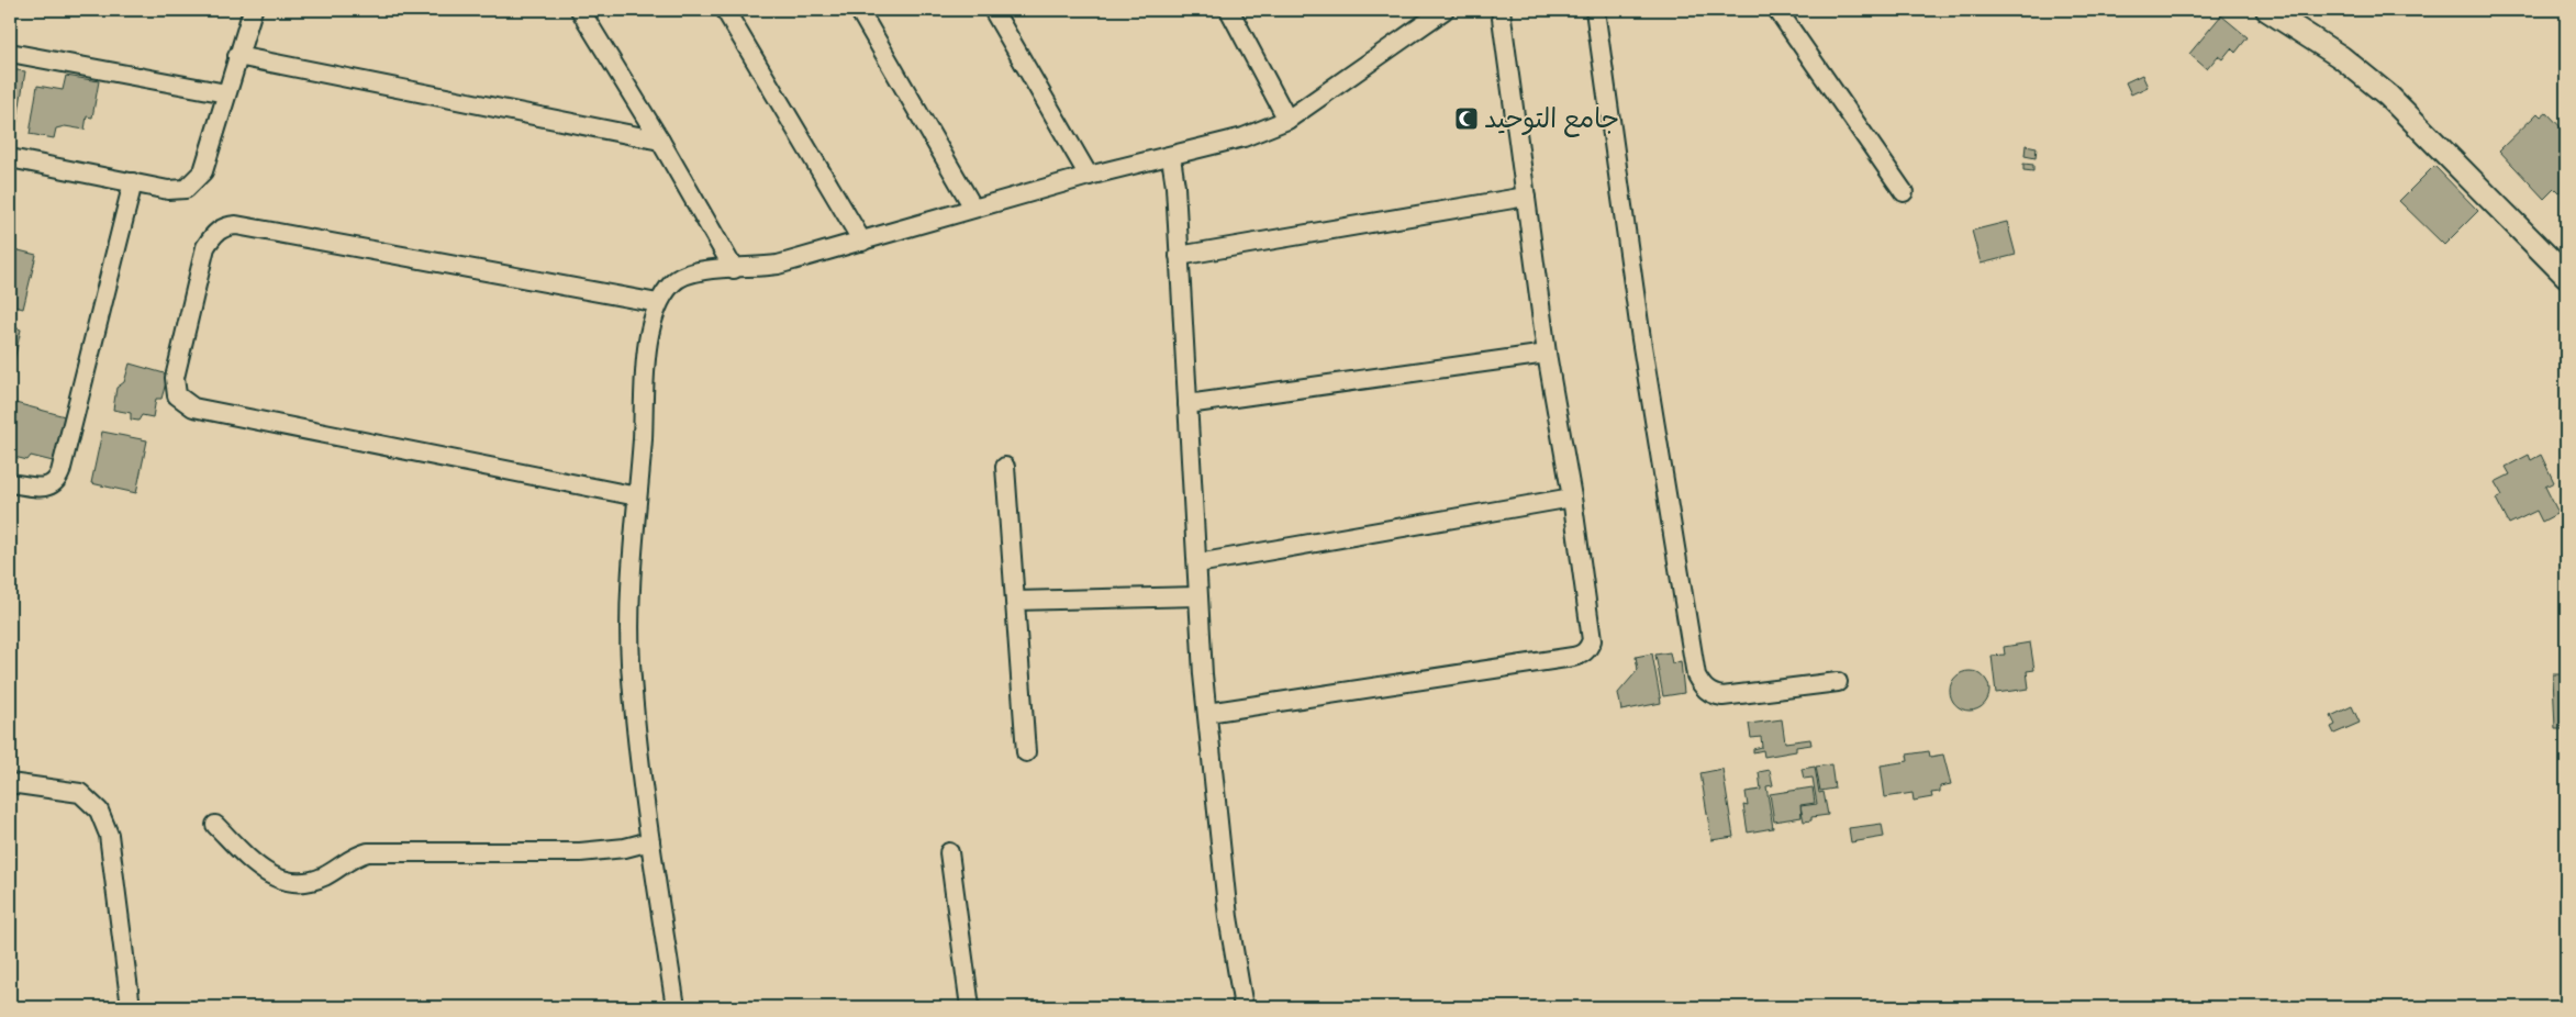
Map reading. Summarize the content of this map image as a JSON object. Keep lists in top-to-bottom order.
{
  "places": {
    "mosque": ["جامع التوحيد"]
  }
}
